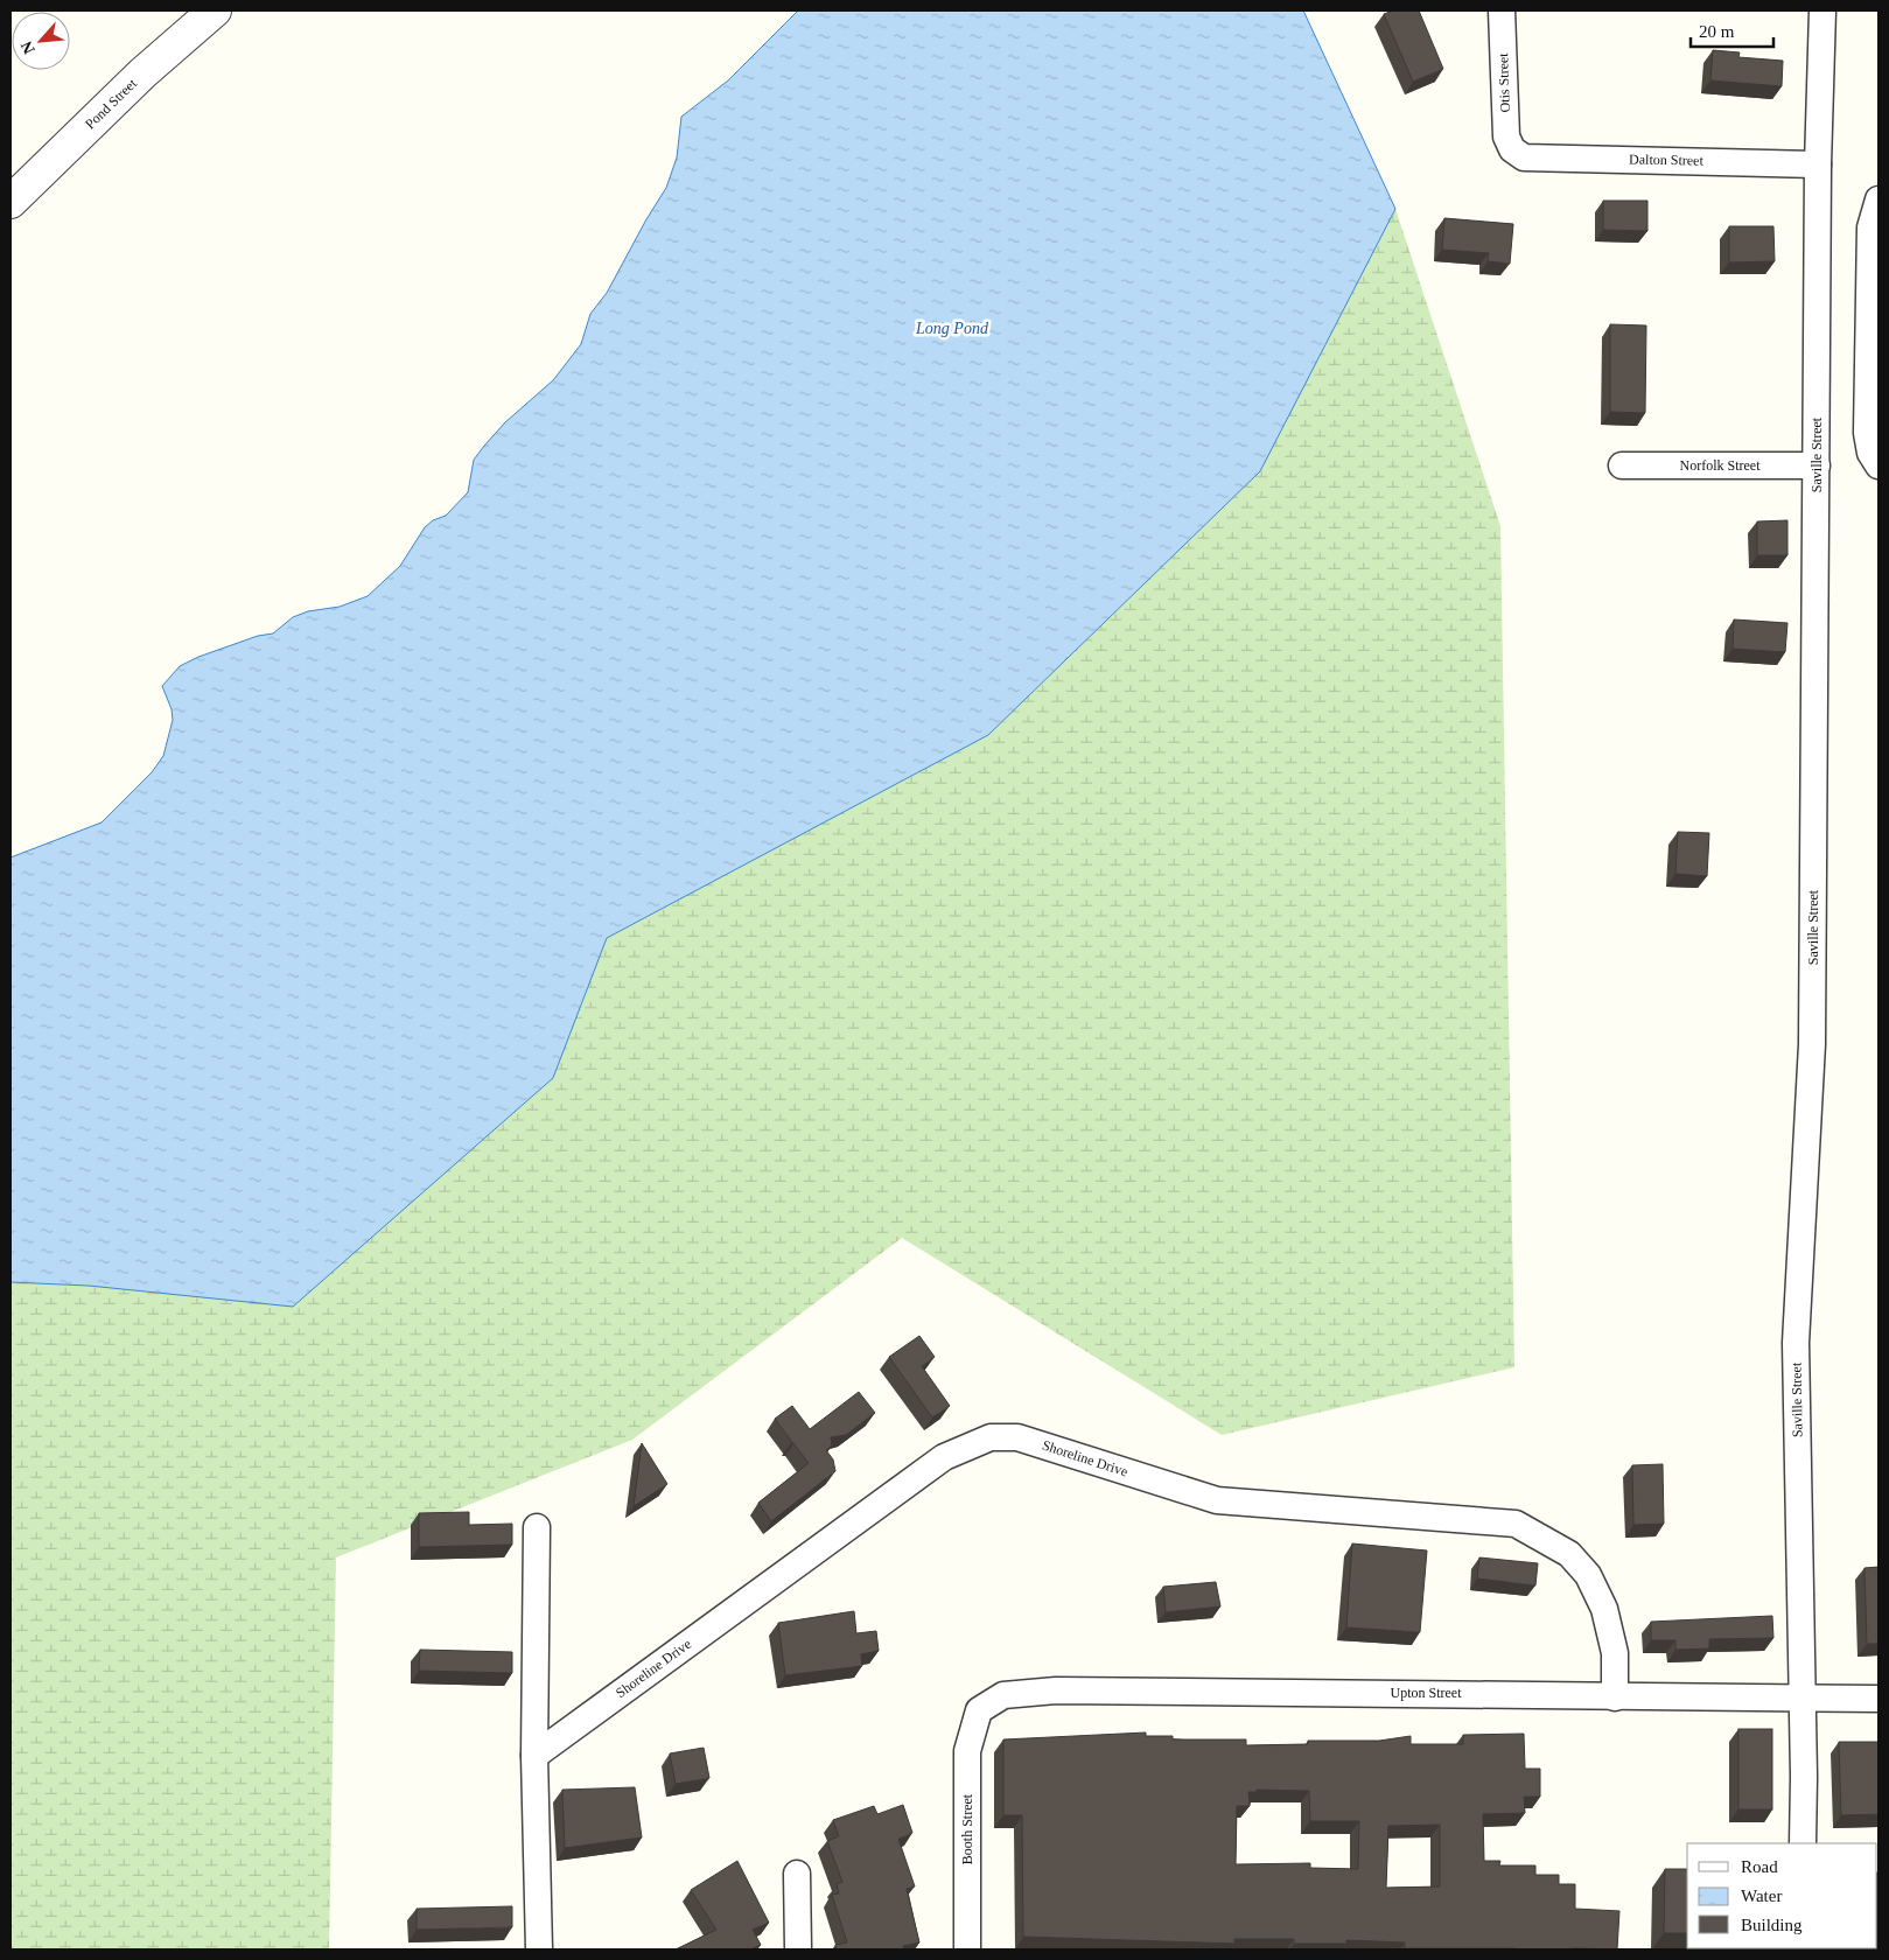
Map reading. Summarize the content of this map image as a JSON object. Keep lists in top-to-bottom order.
{
  "streets": {
    "street": [
      "Otis Street",
      "Pond Street",
      "Dalton Street",
      "Saville Street",
      "Norfolk Street",
      "Shoreline Drive",
      "Upton Street",
      "Booth Street"
    ]
  },
  "crossings": [
    ["Otis Street", "Dalton Street"],
    ["Dalton Street", "Saville Street"],
    ["Saville Street", "Norfolk Street"],
    ["Saville Street", "Upton Street"],
    ["Shoreline Drive", "Upton Street"],
    ["Upton Street", "Booth Street"]
  ],
  "water": ["Long Pond"],
  "legend": ["Road", "Water", "Building"],
  "scale_bar": "20 m",
  "north": "bottom left"
}
